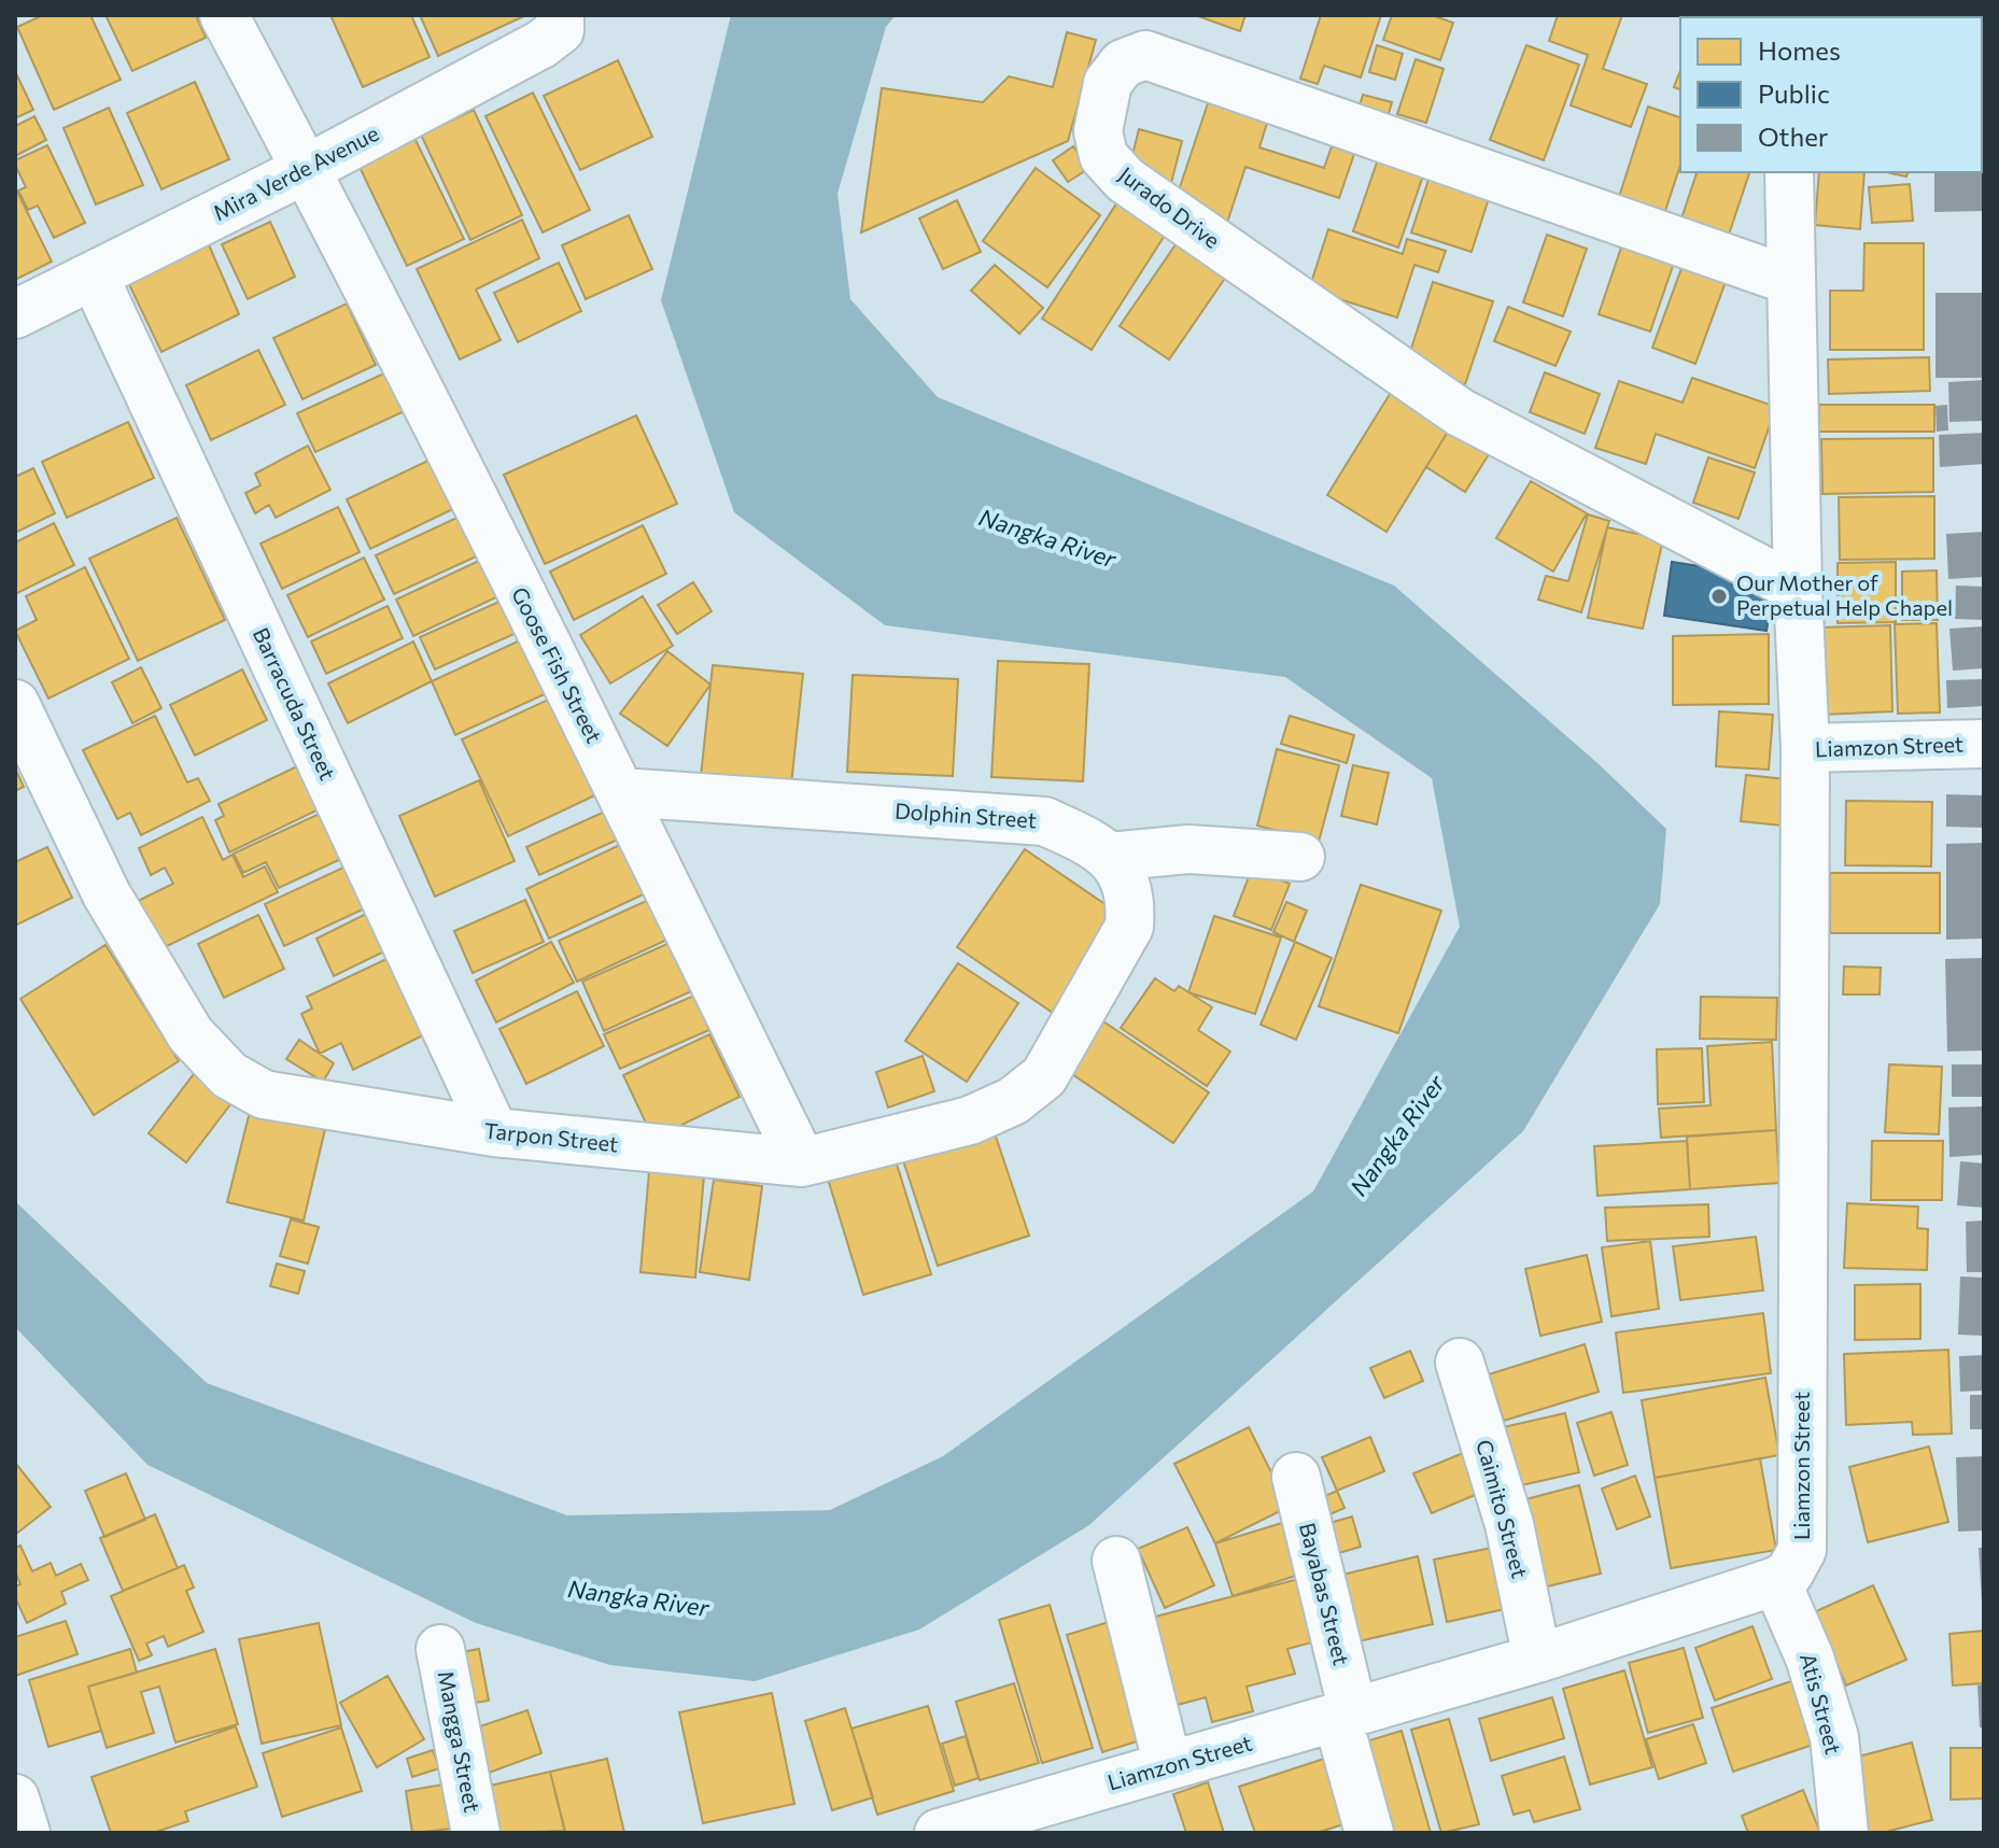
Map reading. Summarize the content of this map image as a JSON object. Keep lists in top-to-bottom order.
{
  "streets": {
    "street": [
      "Mira Verde Avenue",
      "Jurado Drive",
      "Goose Fish Street",
      "Barracuda Street",
      "Liamzon Street",
      "Dolphin Street",
      "Tarpon Street",
      "Caimito Street",
      "Bayabas Street",
      "Atis Street",
      "Mangga Street"
    ]
  },
  "crossings": [
    ["Mira Verde Avenue", "Goose Fish Street"],
    ["Mira Verde Avenue", "Barracuda Street"],
    ["Goose Fish Street", "Dolphin Street"],
    ["Goose Fish Street", "Tarpon Street"],
    ["Barracuda Street", "Tarpon Street"],
    ["Liamzon Street", "Caimito Street"],
    ["Liamzon Street", "Bayabas Street"],
    ["Liamzon Street", "Atis Street"],
    ["Dolphin Street", "Tarpon Street"]
  ],
  "water": ["Nangka River"],
  "places": ["Our Mother of Perpetual Help Chapel"],
  "legend": ["Homes", "Public", "Other"]
}
